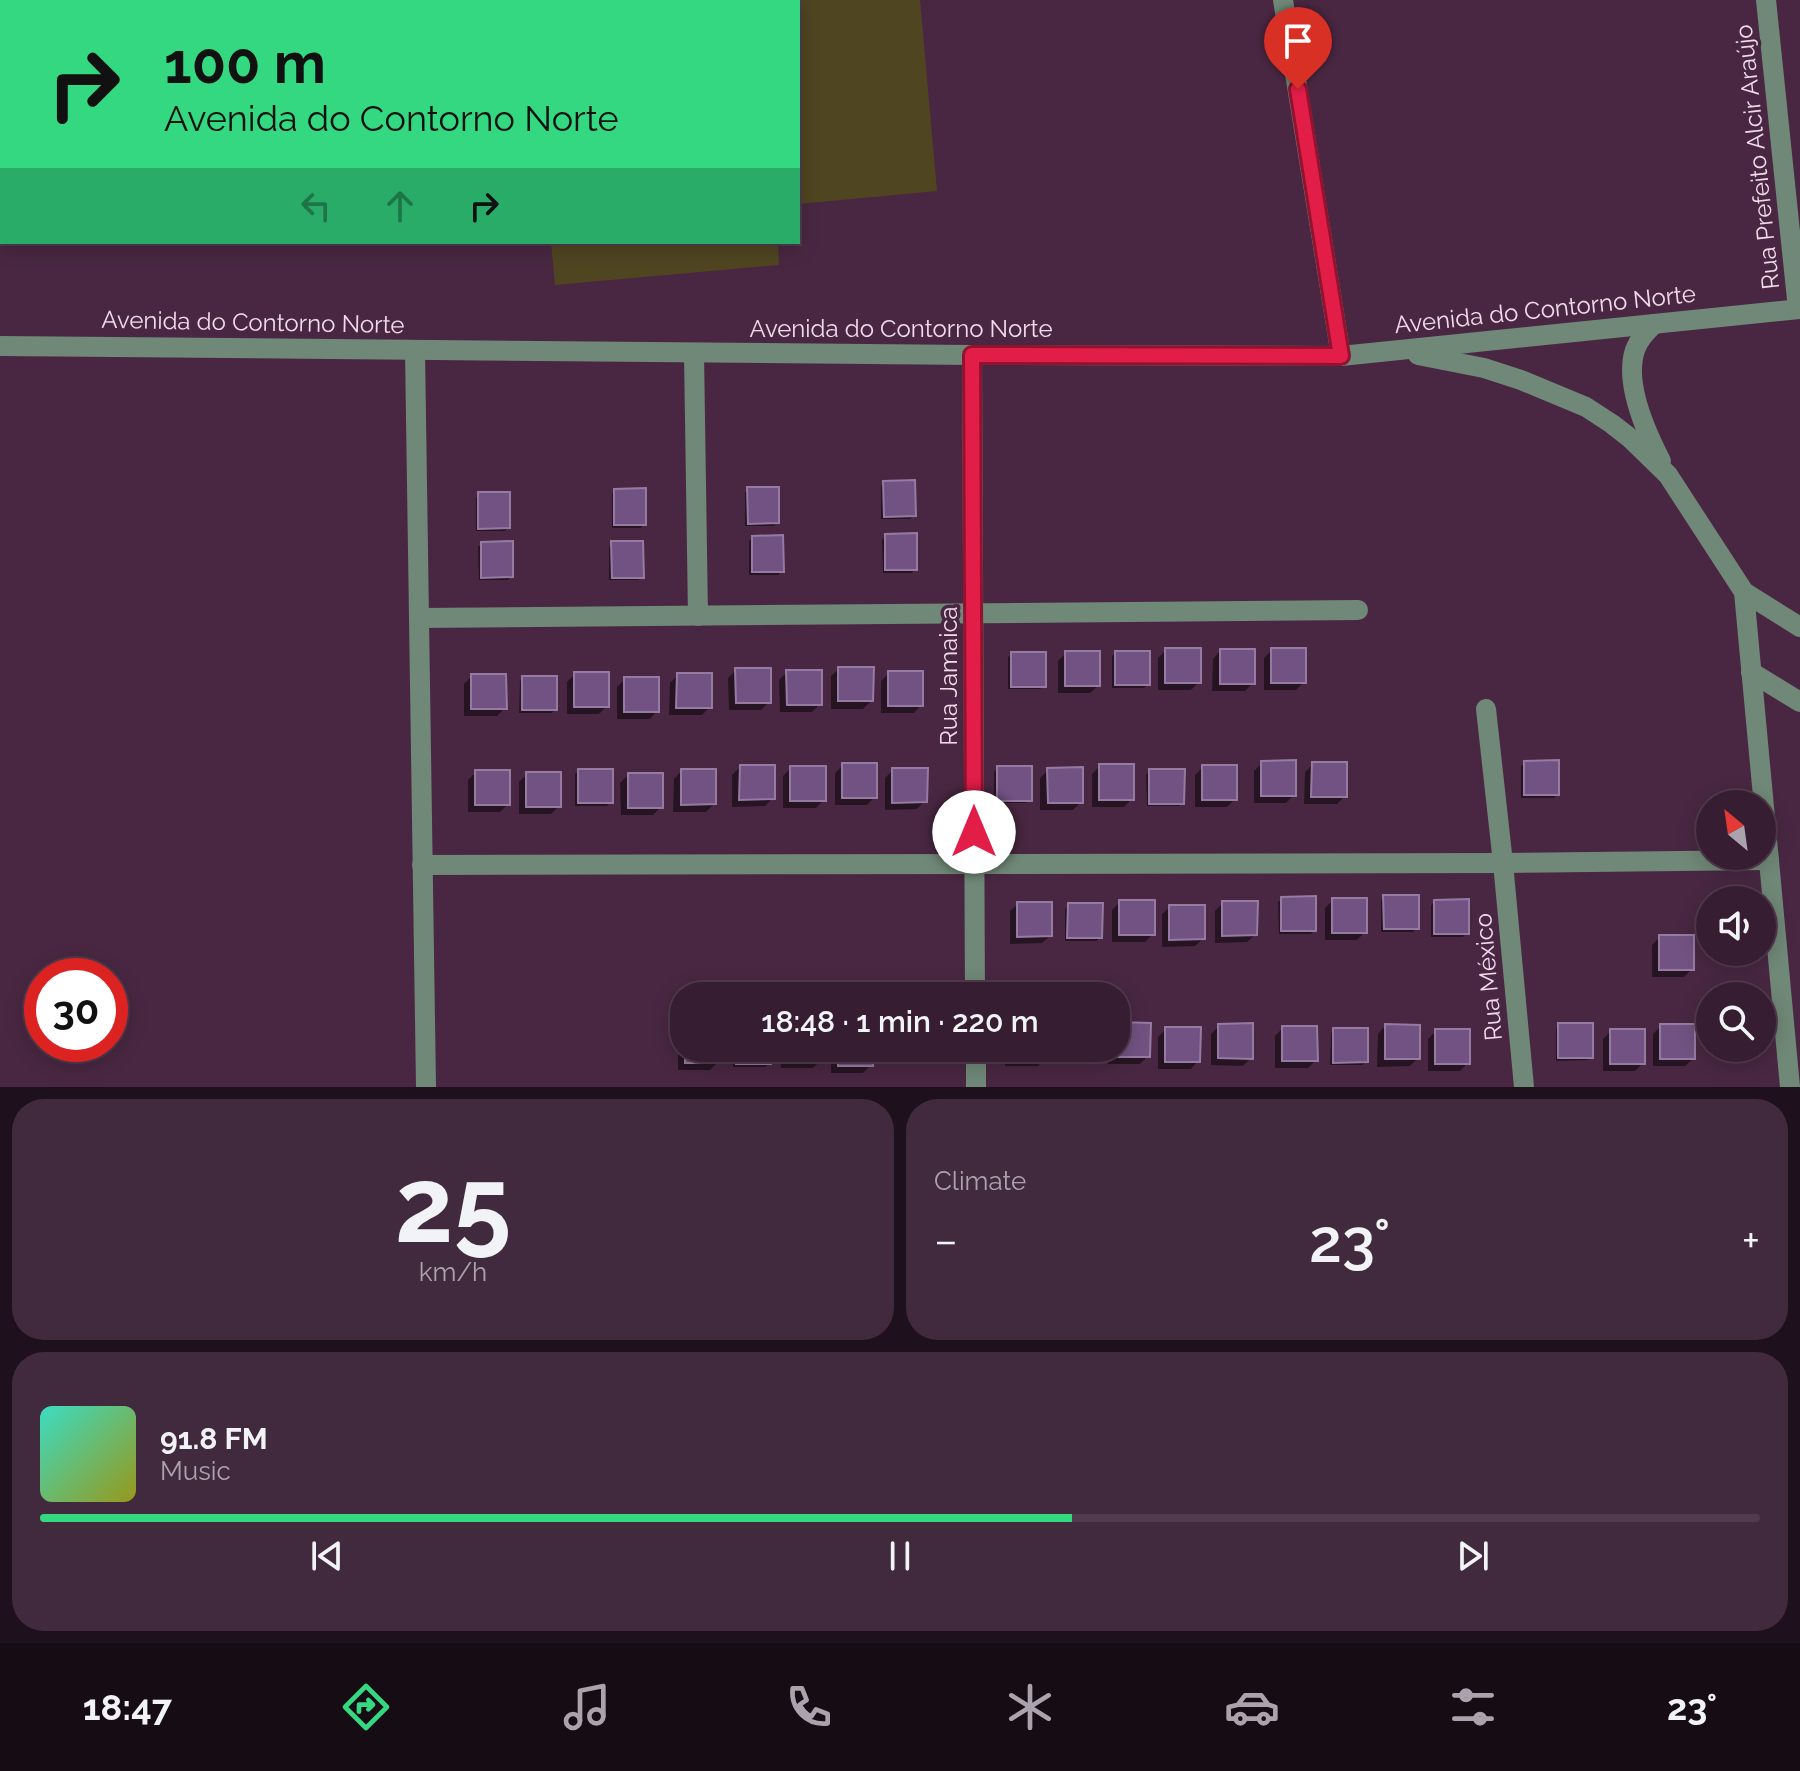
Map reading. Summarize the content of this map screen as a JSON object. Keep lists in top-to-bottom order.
{
  "streets": {
    "street": [
      "Rua Prefeito Alcir Araújo",
      "Avenida do Contorno Norte",
      "Rua Jamaica",
      "Rua México"
    ]
  },
  "crossings": [
    ["Rua Prefeito Alcir Araújo", "Avenida do Contorno Norte"],
    ["Avenida do Contorno Norte", "Rua Jamaica"]
  ],
  "north": "top left",
  "page": {
    "turn": ["100 m", "Avenida do Contorno Norte"],
    "limit": "30",
    "trip": "18:48 · 1 min · 220 m",
    "tile": [
      ["25", "km/h"],
      "Climate"
    ],
    "heat": ["−", "23°", "+"],
    "song": ["91.8 FM", "Music"],
    "tabs": ["18:47", "23°"]
  }
}
